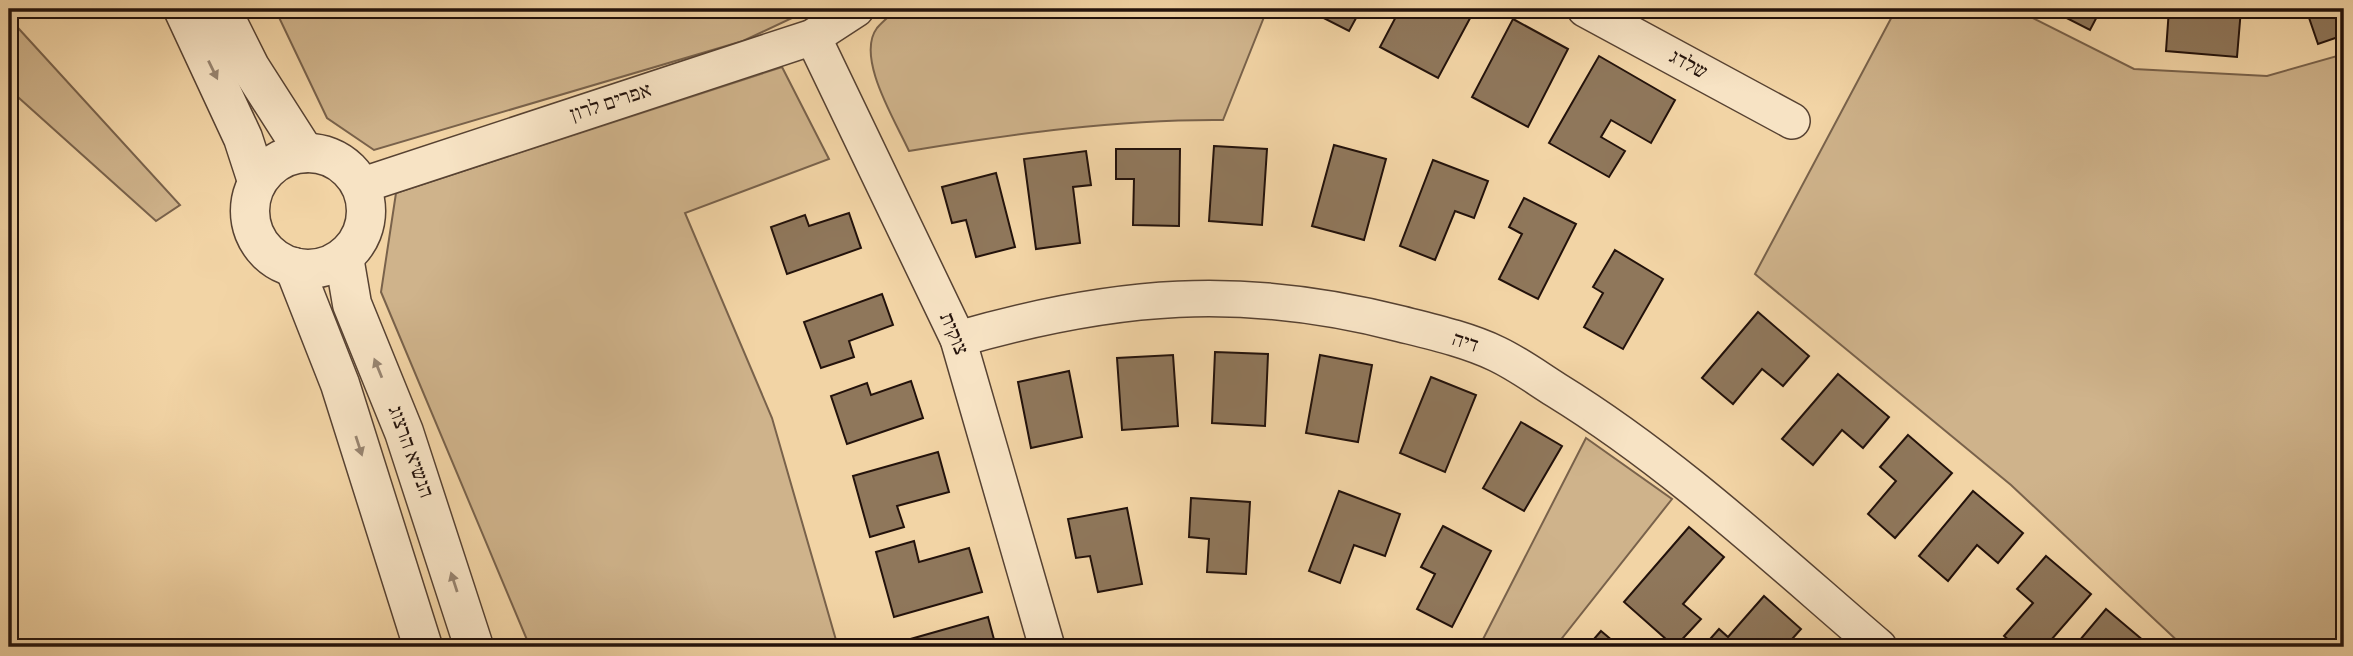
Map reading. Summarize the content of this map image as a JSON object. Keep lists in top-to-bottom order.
{
  "streets": {
    "street": [
      "שלדג",
      "אפרים לרון",
      "צוקית",
      "דיה",
      "הנשיא הרצוג"
    ]
  },
  "crossings": [
    ["אפרים לרון", "צוקית"],
    ["אפרים לרון", "הנשיא הרצוג"],
    ["צוקית", "דיה"]
  ]
}
